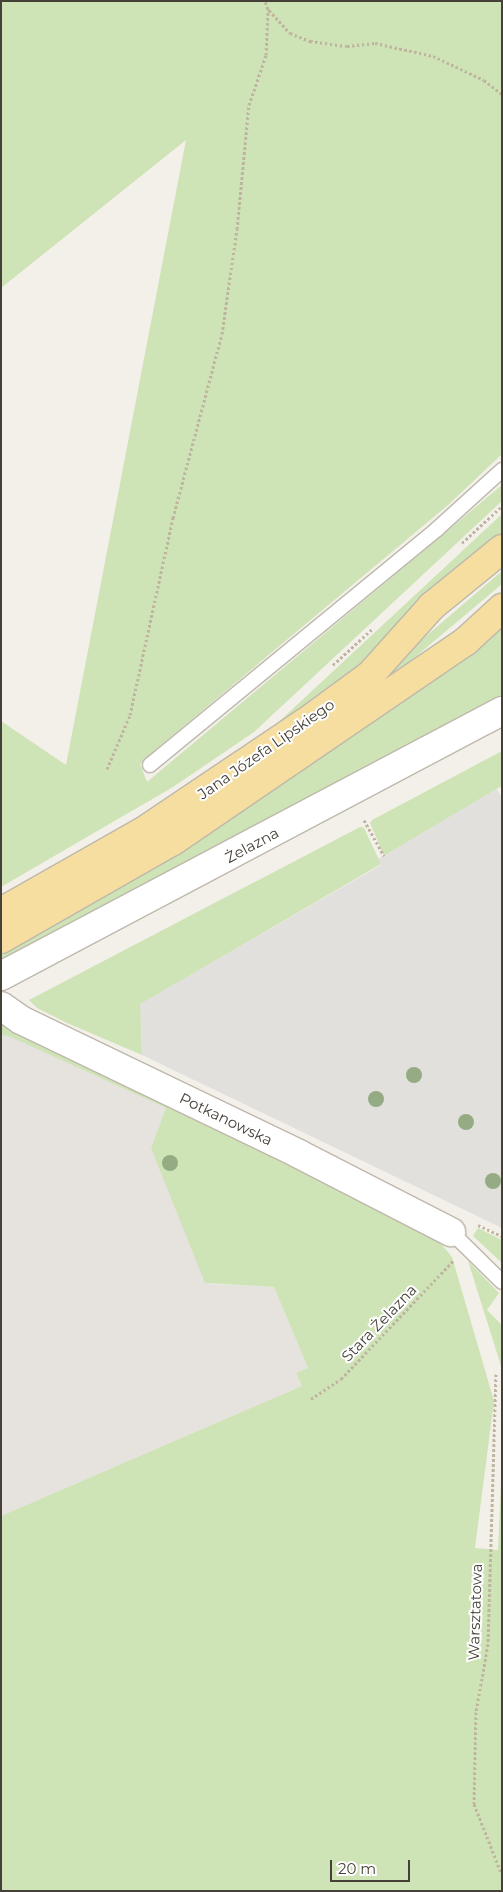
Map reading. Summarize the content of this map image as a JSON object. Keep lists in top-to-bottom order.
{
  "streets": {
    "main road": ["Jana Józefa Lipskiego"],
    "street": ["Żelazna", "Potkanowska"],
    "path": ["Stara Żelazna", "Warsztatowa"]
  },
  "crossings": [
    ["Potkanowska", "Stara Żelazna"]
  ],
  "scale_bar": "20 m"
}
